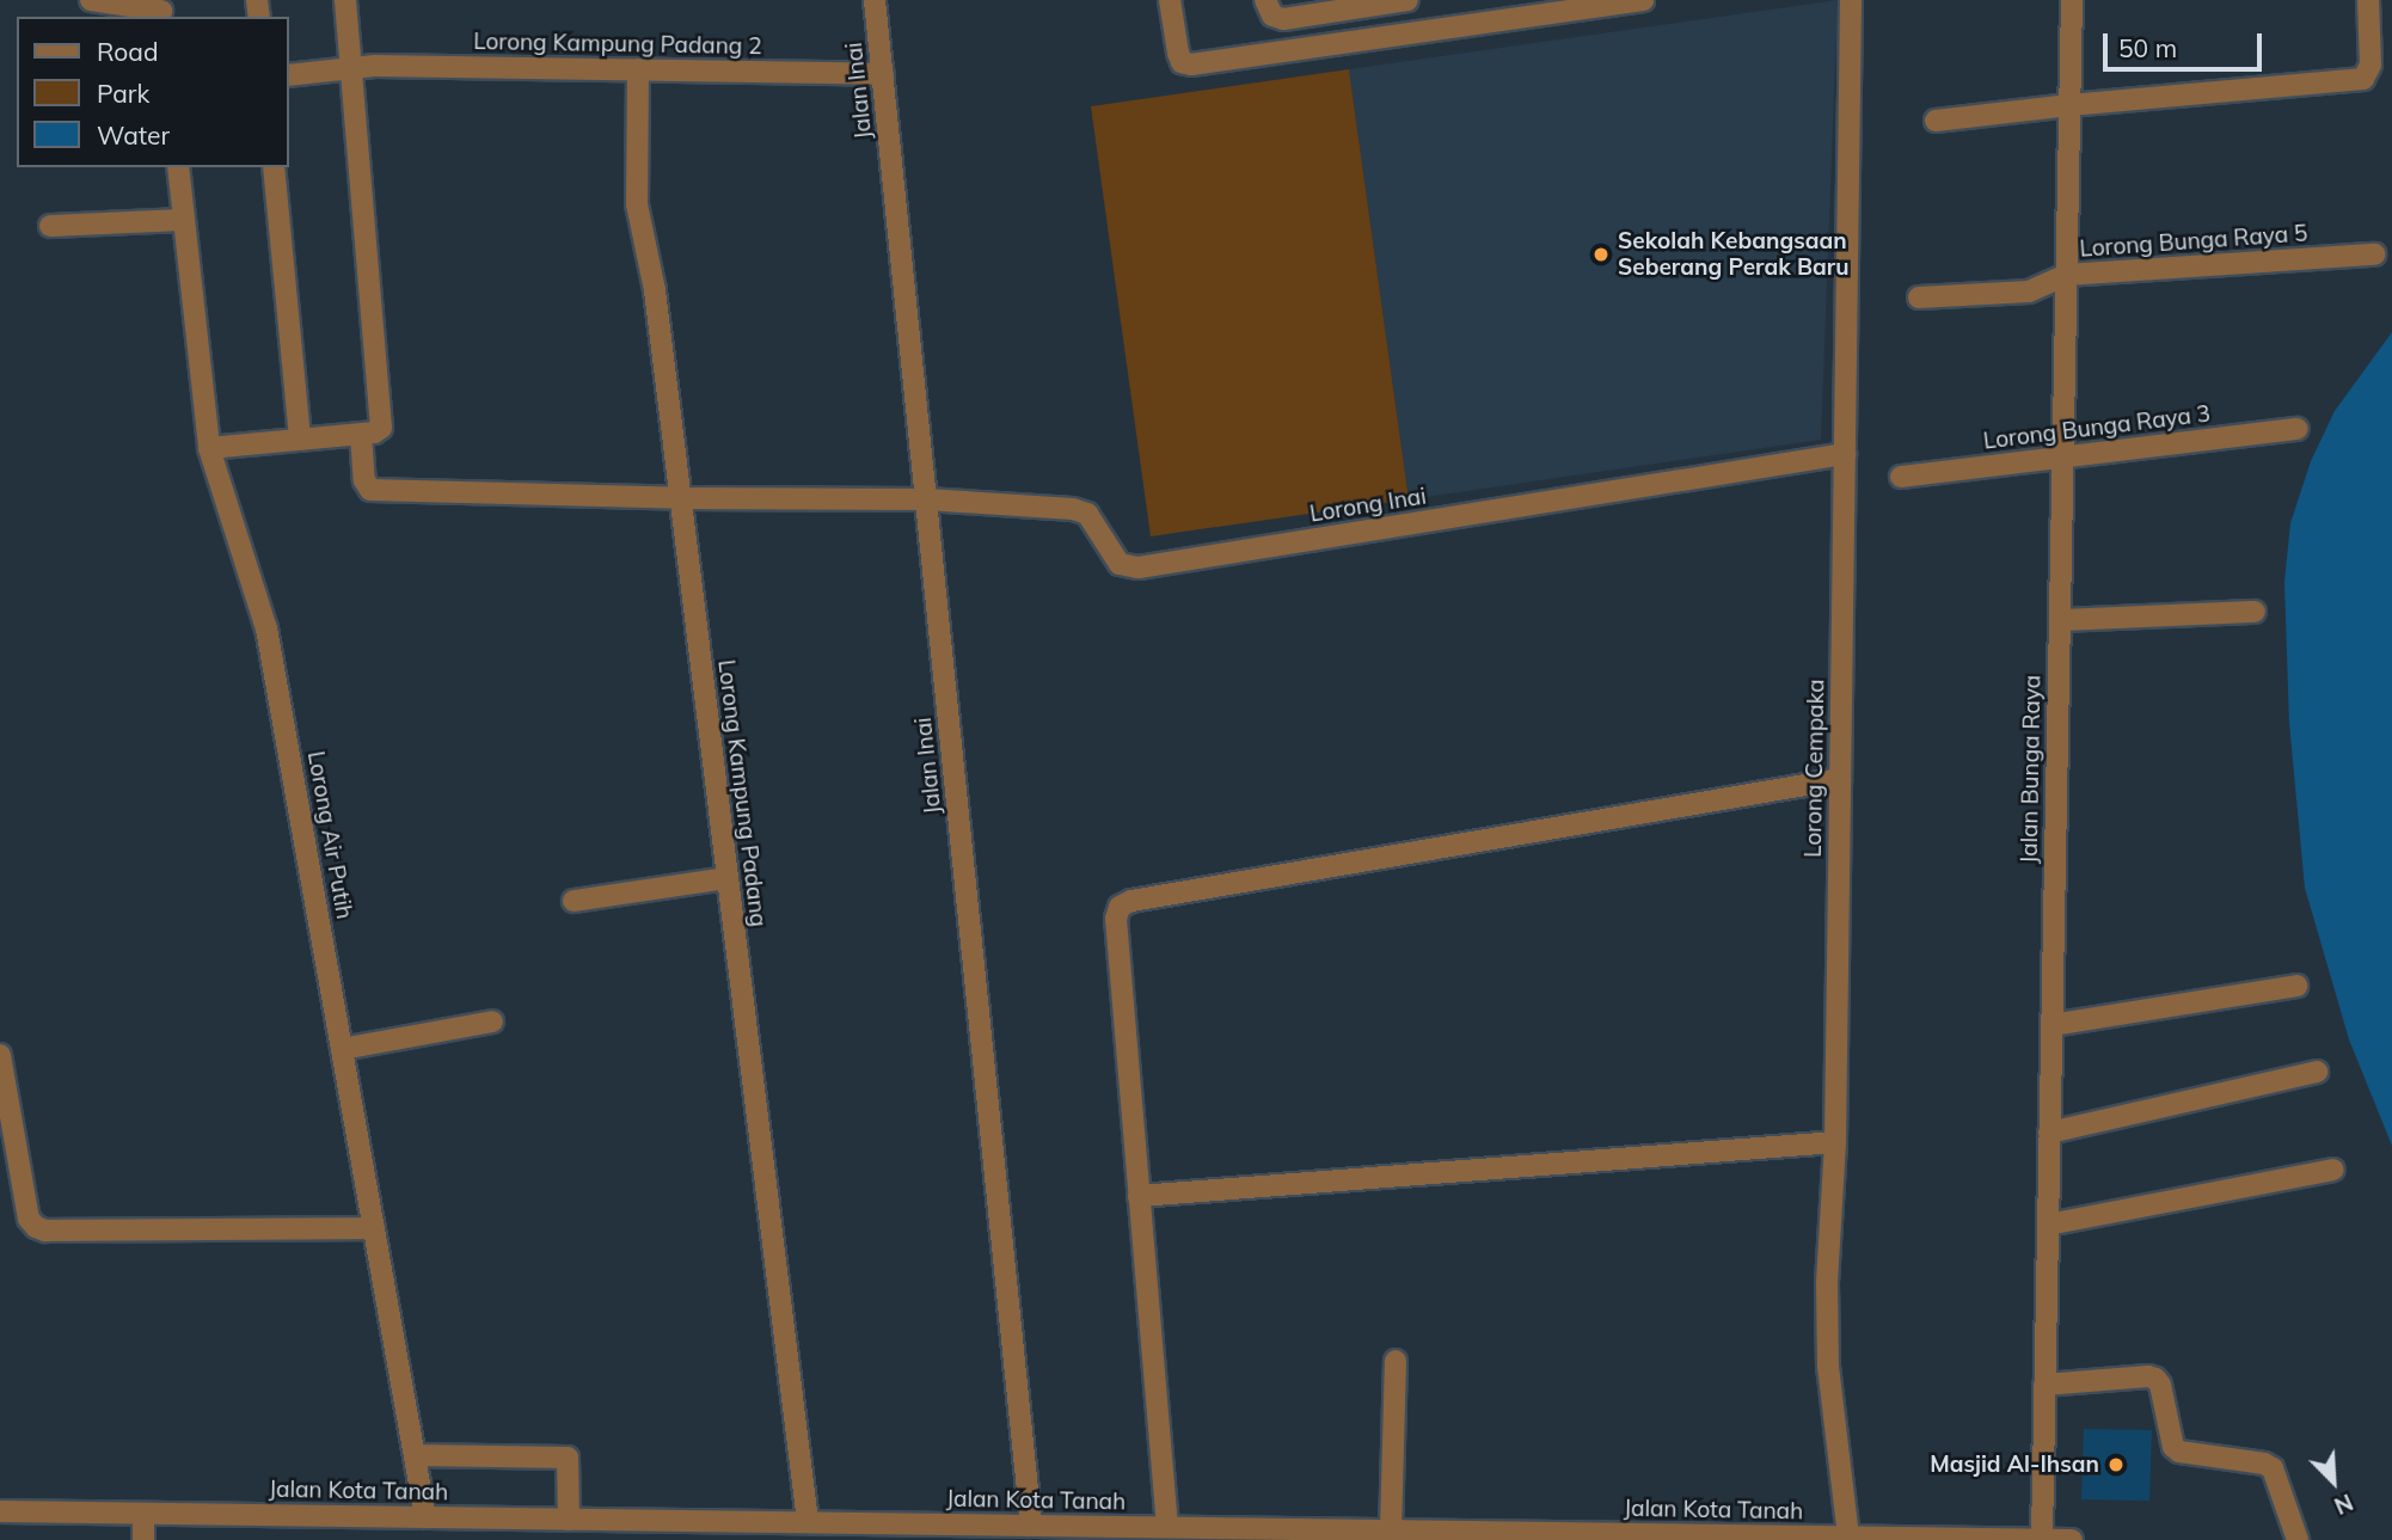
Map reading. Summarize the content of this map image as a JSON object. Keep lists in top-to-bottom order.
{
  "streets": {
    "street": [
      "Lorong Kampung Padang 2",
      "Jalan Inai",
      "Lorong Bunga Raya 5",
      "Lorong Bunga Raya 3",
      "Lorong Inai",
      "Lorong Cempaka",
      "Jalan Bunga Raya",
      "Lorong Kampung Padang",
      "Lorong Air Putih",
      "Jalan Kota Tanah"
    ]
  },
  "crossings": [
    ["Lorong Kampung Padang 2", "Jalan Inai"],
    ["Lorong Kampung Padang 2", "Lorong Kampung Padang"],
    ["Jalan Inai", "Lorong Inai"],
    ["Jalan Inai", "Jalan Kota Tanah"],
    ["Lorong Bunga Raya 5", "Jalan Bunga Raya"],
    ["Lorong Bunga Raya 3", "Jalan Bunga Raya"],
    ["Lorong Inai", "Lorong Cempaka"],
    ["Lorong Inai", "Lorong Kampung Padang"],
    ["Lorong Cempaka", "Jalan Kota Tanah"],
    ["Jalan Bunga Raya", "Jalan Kota Tanah"],
    ["Lorong Kampung Padang", "Jalan Kota Tanah"],
    ["Lorong Air Putih", "Jalan Kota Tanah"]
  ],
  "places": ["Sekolah Kebangsaan Seberang Perak Baru", "Masjid Al-Ihsan"],
  "legend": ["Road", "Park", "Water"],
  "scale_bar": "50 m",
  "north": "bottom right"
}
